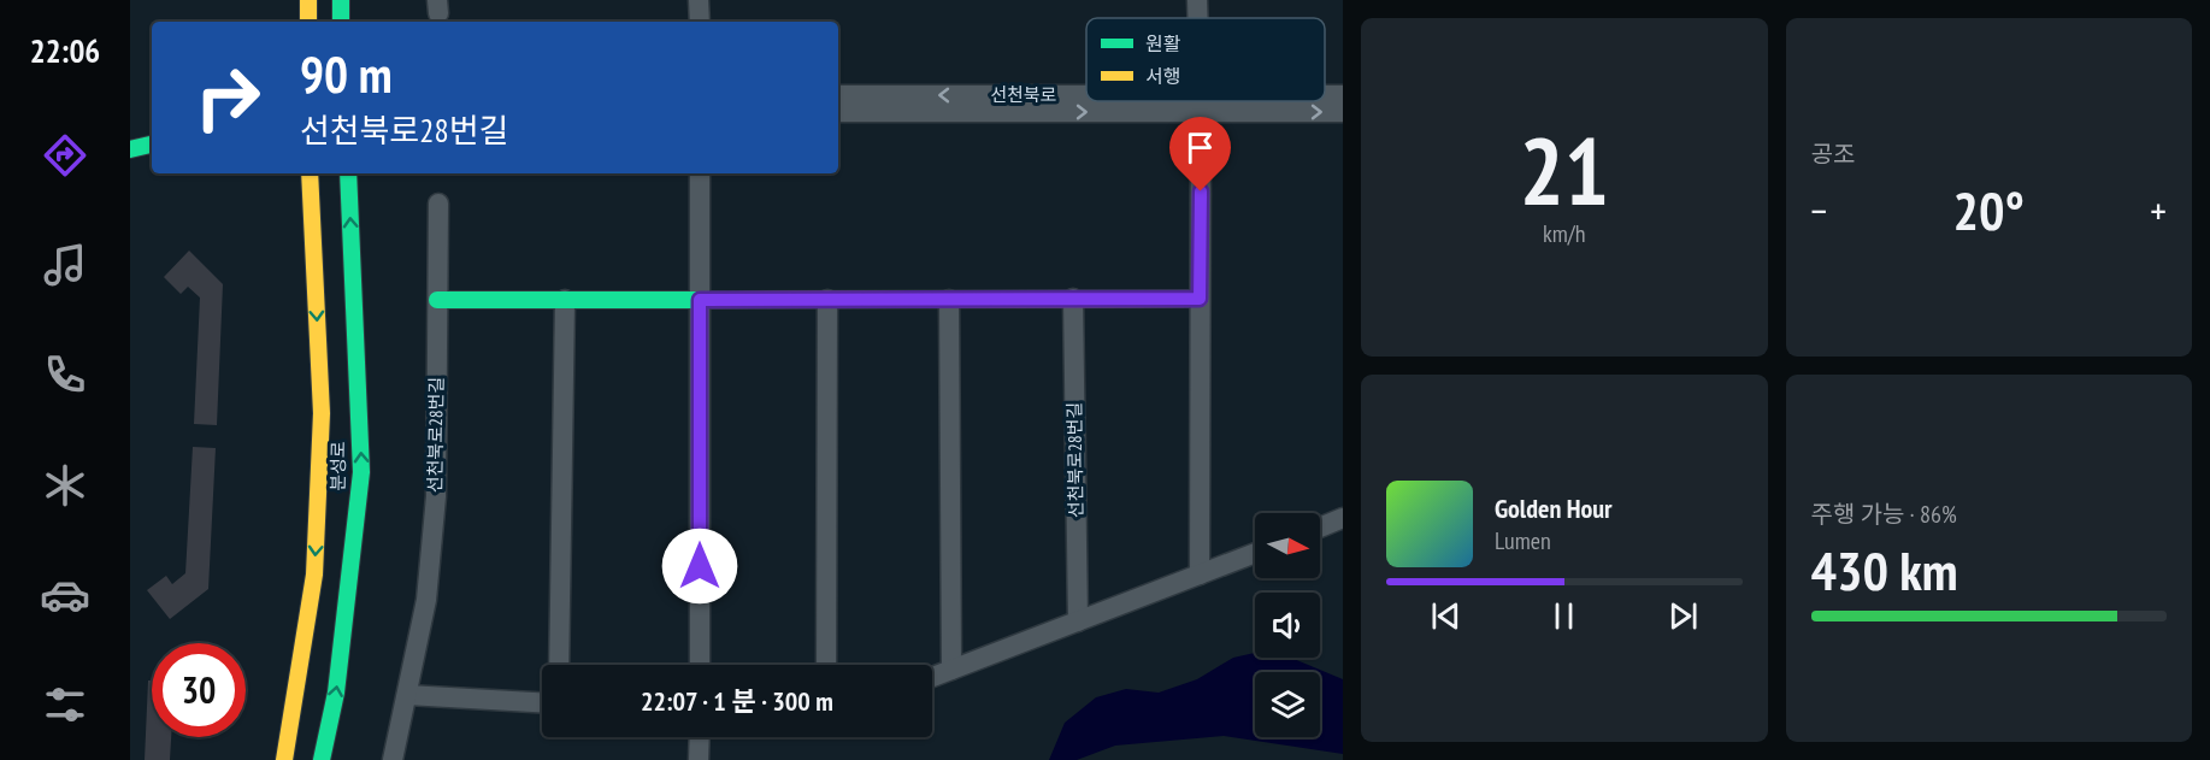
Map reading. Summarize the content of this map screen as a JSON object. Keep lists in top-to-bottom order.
{
  "streets": {
    "main road": ["분성로"],
    "street": ["선천북로", "선천북로28번길"]
  },
  "legend": ["원활", "서행"],
  "north": "right",
  "page": {
    "tabs": "22:06",
    "tile": [
      ["21", "km/h"],
      "공조",
      ["주행 가능 · 86%", "430 km"]
    ],
    "turn": ["90 m", "선천북로28번길"],
    "heat": ["−", "20°", "+"],
    "song": ["Golden Hour", "Lumen"],
    "limit": "30",
    "trip": "22:07 · 1 분 · 300 m"
  }
}
